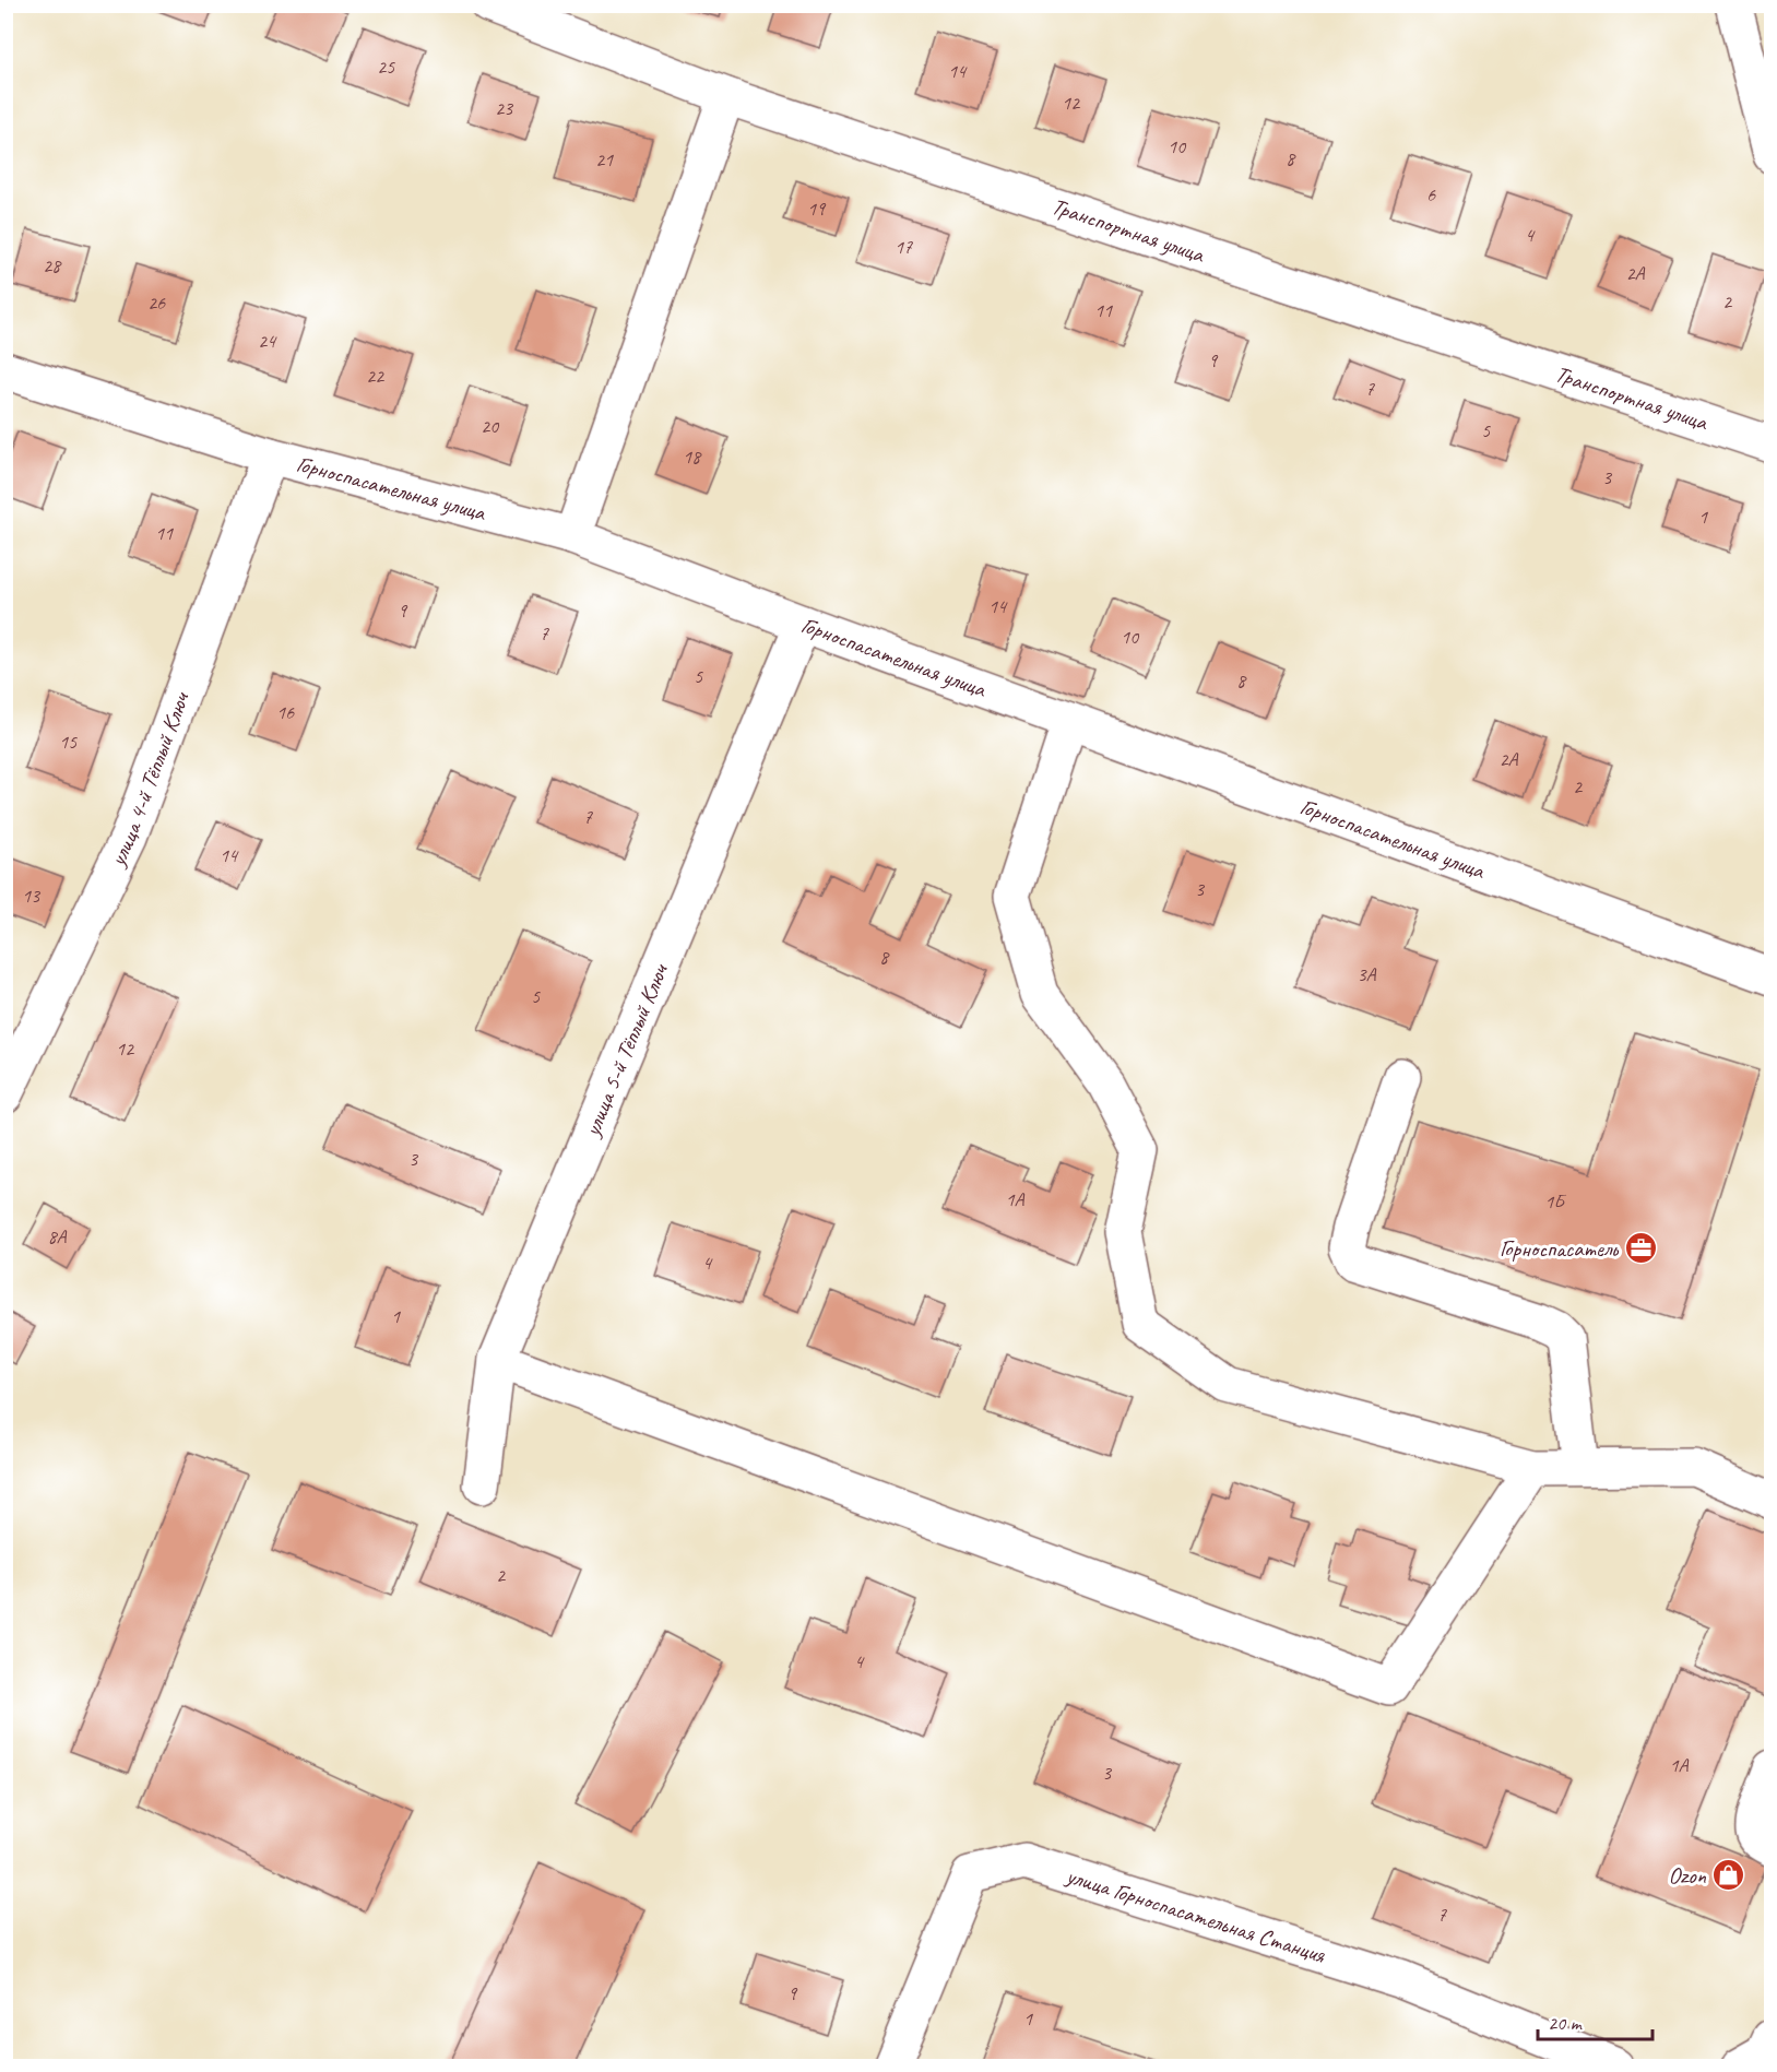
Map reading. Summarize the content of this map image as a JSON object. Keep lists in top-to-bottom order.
{
  "streets": {
    "street": [
      "Транспортная улица",
      "Горноспасательная улица",
      "улица 4-й Тёплый Ключ",
      "улица 5-й Тёплый Ключ",
      "улица Горноспасательная Станция"
    ]
  },
  "crossings": [
    ["Горноспасательная улица", "улица 4-й Тёплый Ключ"],
    ["Горноспасательная улица", "улица 5-й Тёплый Ключ"]
  ],
  "places": {
    "office": ["Горноспасатель"],
    "shop": ["Ozon"]
  },
  "house_numbers": [
    "25",
    "14",
    "12",
    "23",
    "10",
    "8",
    "21",
    "6",
    "19",
    "4",
    "17",
    "28",
    "2А",
    "2",
    "26",
    "11",
    "24",
    "9",
    "22",
    "7",
    "20",
    "5",
    "18",
    "3",
    "1",
    "11",
    "14",
    "9",
    "7",
    "10",
    "5",
    "8",
    "16",
    "15",
    "2А",
    "2",
    "7",
    "14",
    "3",
    "13",
    "8",
    "3А",
    "5",
    "12",
    "3",
    "1А",
    "1Б",
    "8А",
    "4",
    "1",
    "2",
    "4",
    "1А",
    "3",
    "7",
    "9",
    "1"
  ],
  "scale_bar": "20 m"
}
